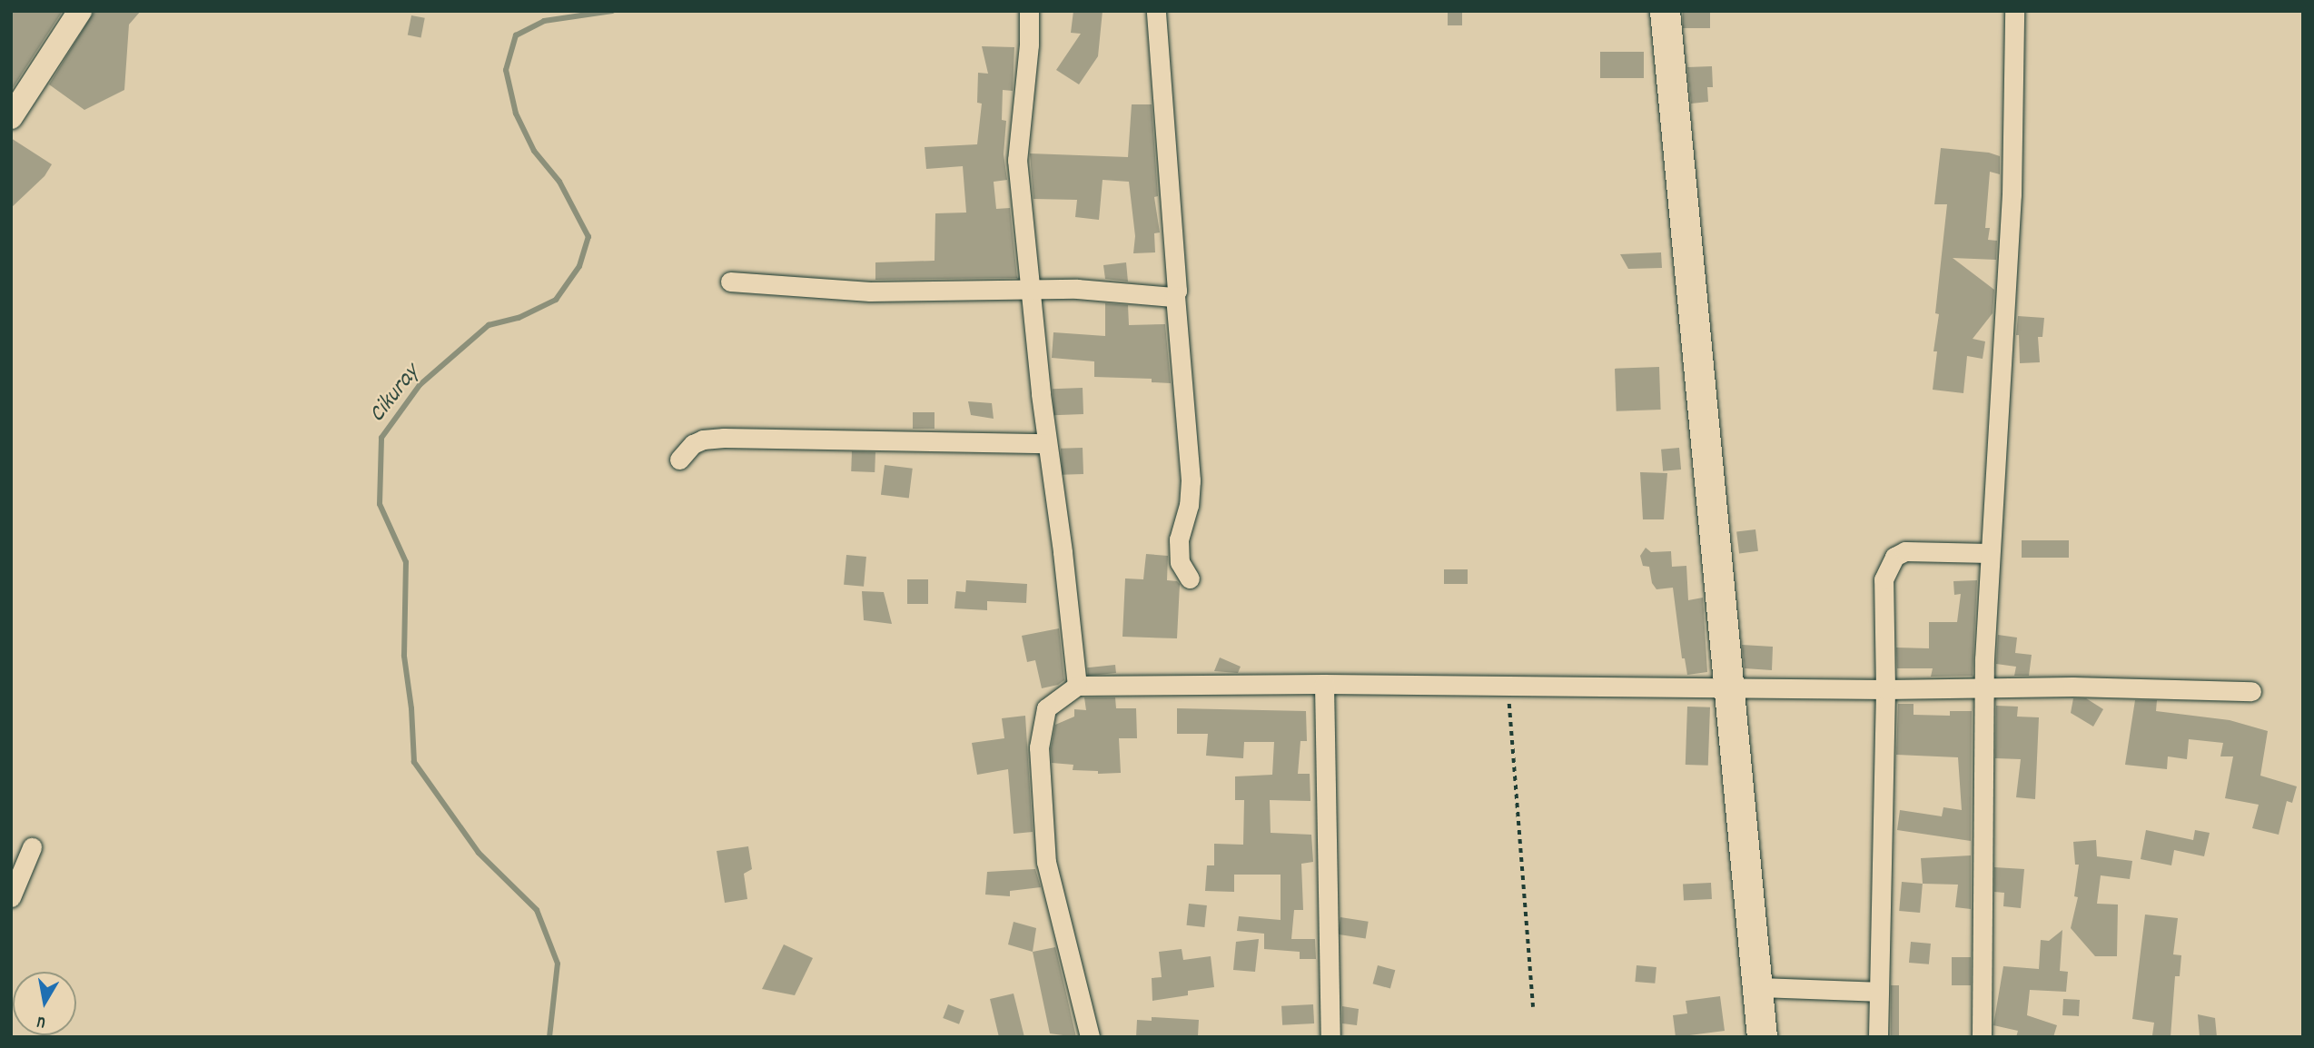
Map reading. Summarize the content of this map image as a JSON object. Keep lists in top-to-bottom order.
{
  "water": ["Cikuray"],
  "north": "bottom"
}
